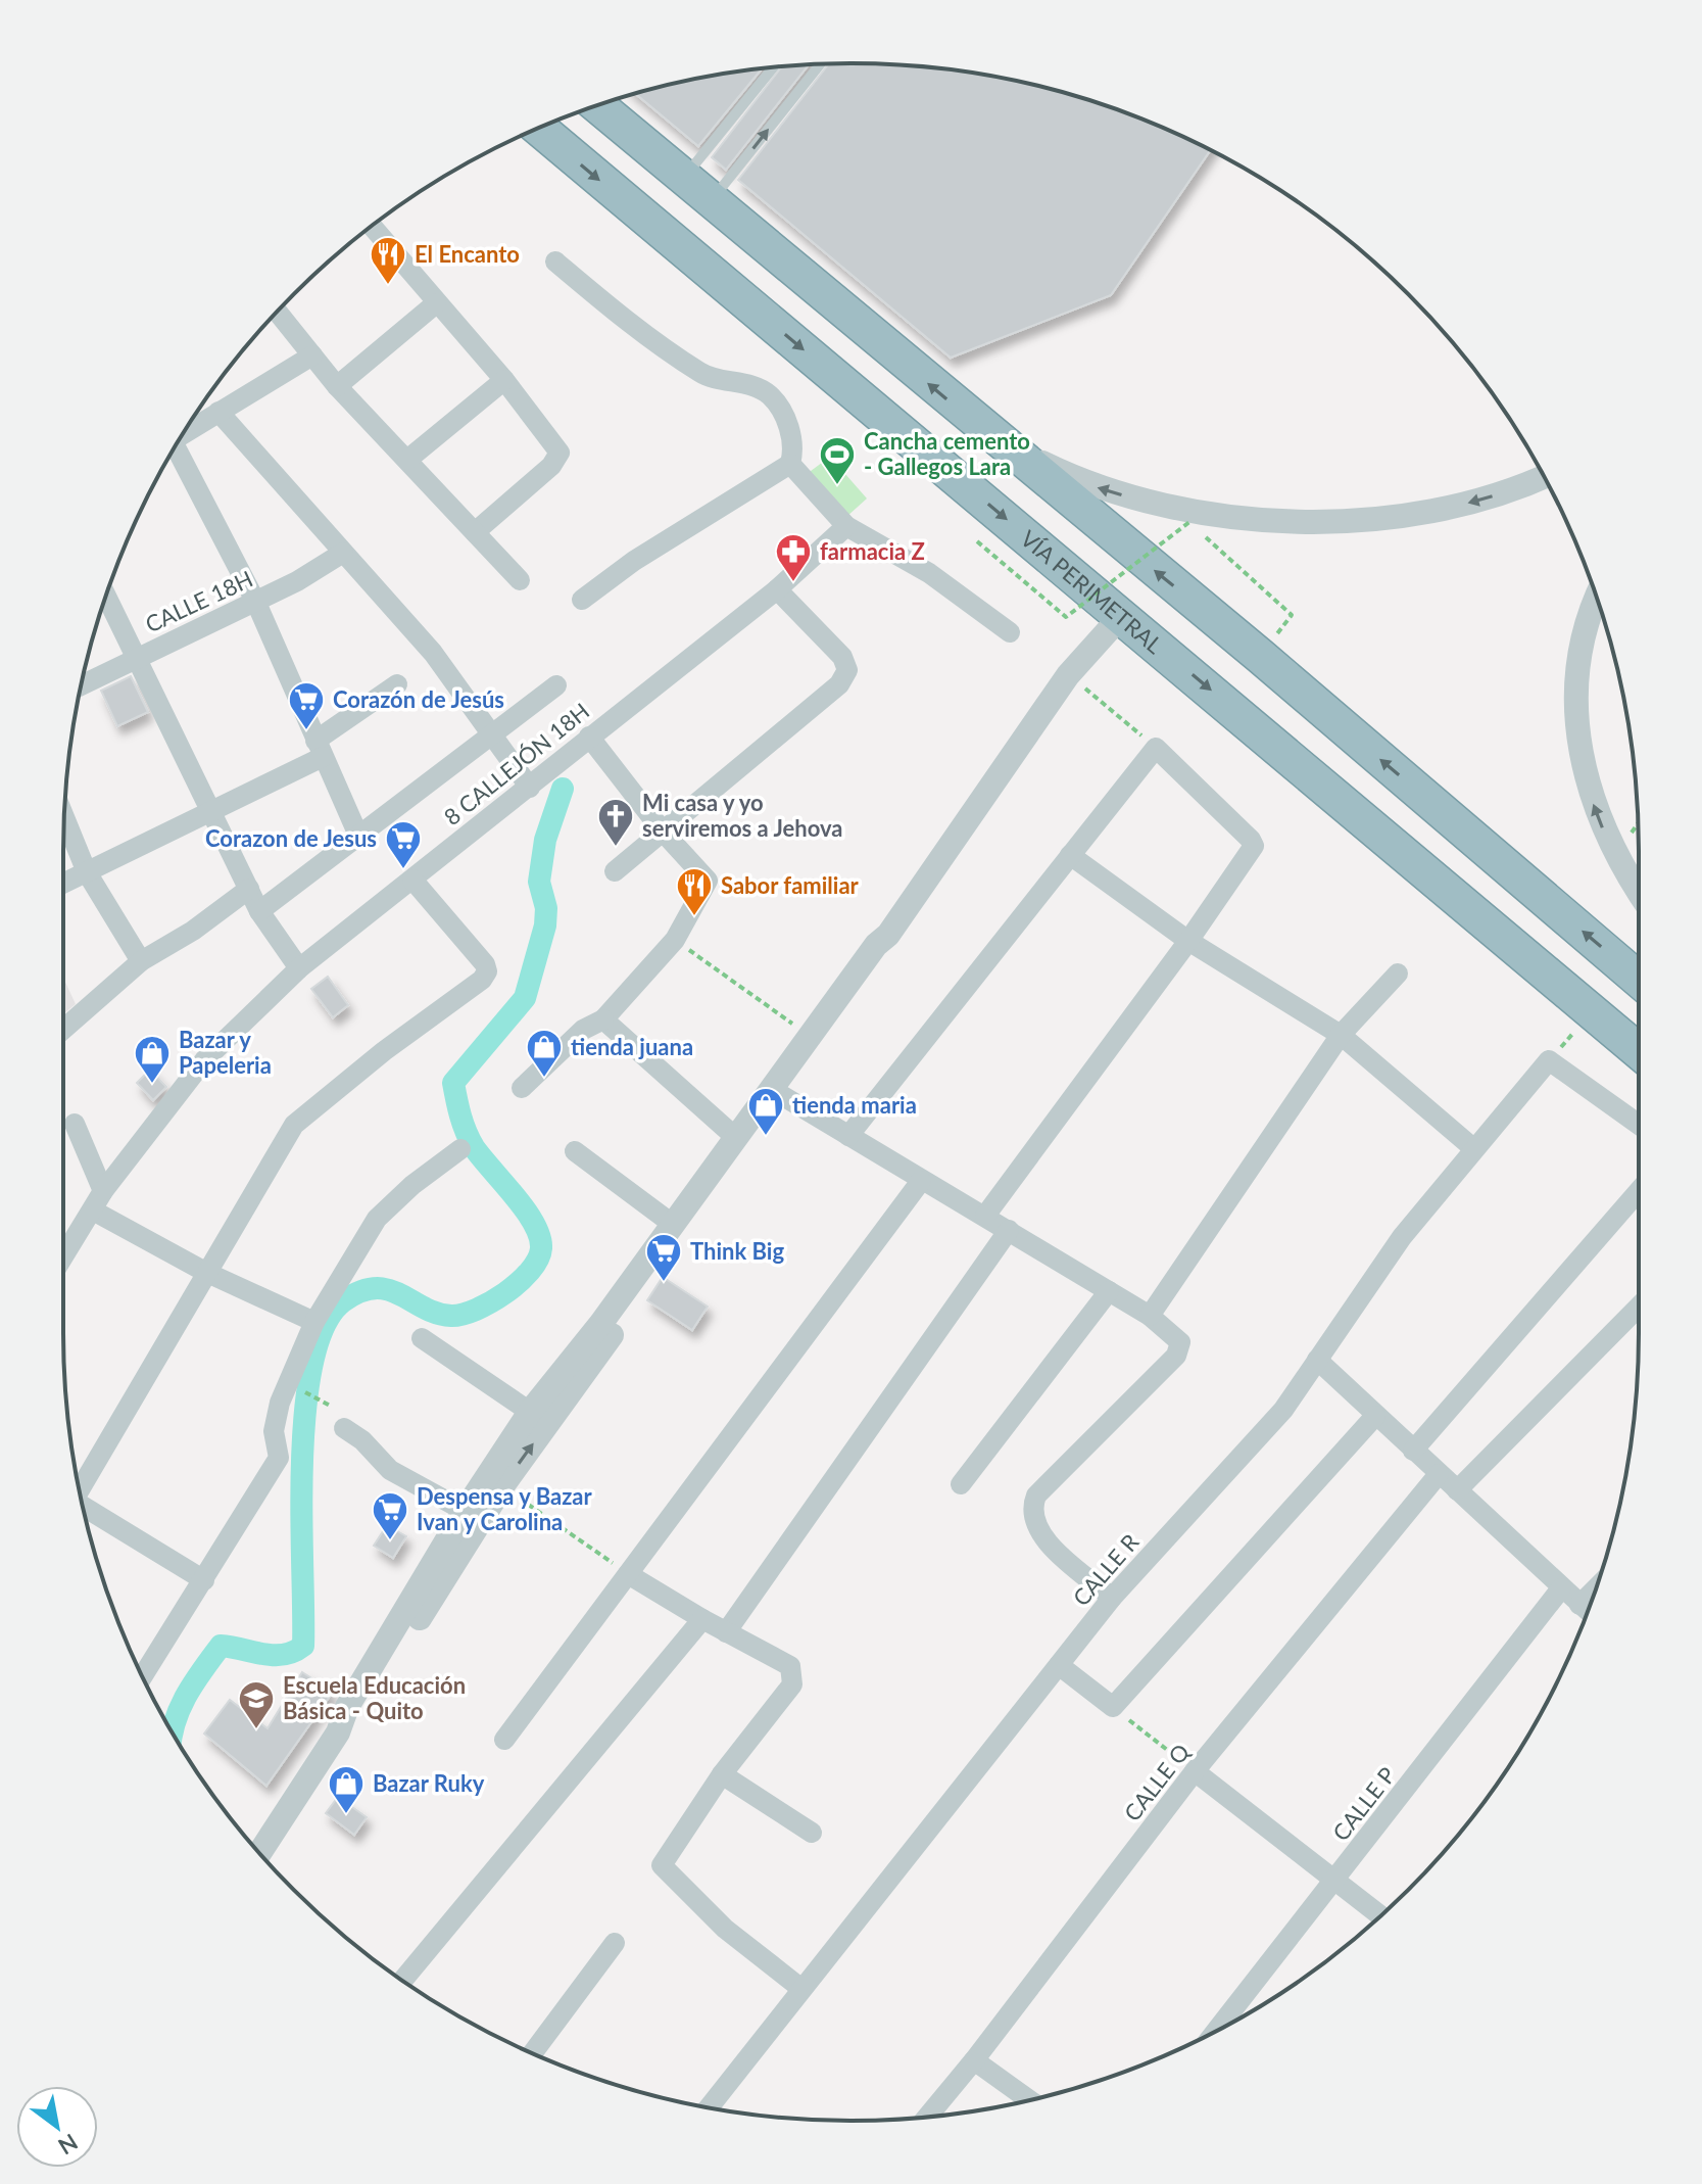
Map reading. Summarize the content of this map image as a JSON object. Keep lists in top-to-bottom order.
{
  "streets": {
    "highway": ["VÍA PERIMETRAL"],
    "street": [
      "CALLE 18H",
      "8 CALLEJÓN 18H",
      "CALLE R",
      "CALLE Q",
      "CALLE P"
    ]
  },
  "places": {
    "restaurant": ["El Encanto", "Sabor familiar"],
    "sports": ["Cancha cemento - Gallegos Lara"],
    "pharmacy": ["farmacia Z"],
    "supermarket": [
      "Corazón de Jesús",
      "Corazon de Jesus",
      "Think Big",
      "Despensa y Bazar Ivan y Carolina"
    ],
    "church": ["Mi casa y yo serviremos a Jehova"],
    "shop": [
      "tienda juana",
      "Bazar y Papeleria",
      "tienda maria",
      "Bazar Ruky"
    ],
    "school or university": ["Escuela Educación Básica - Quito"]
  },
  "north": "bottom right"
}
